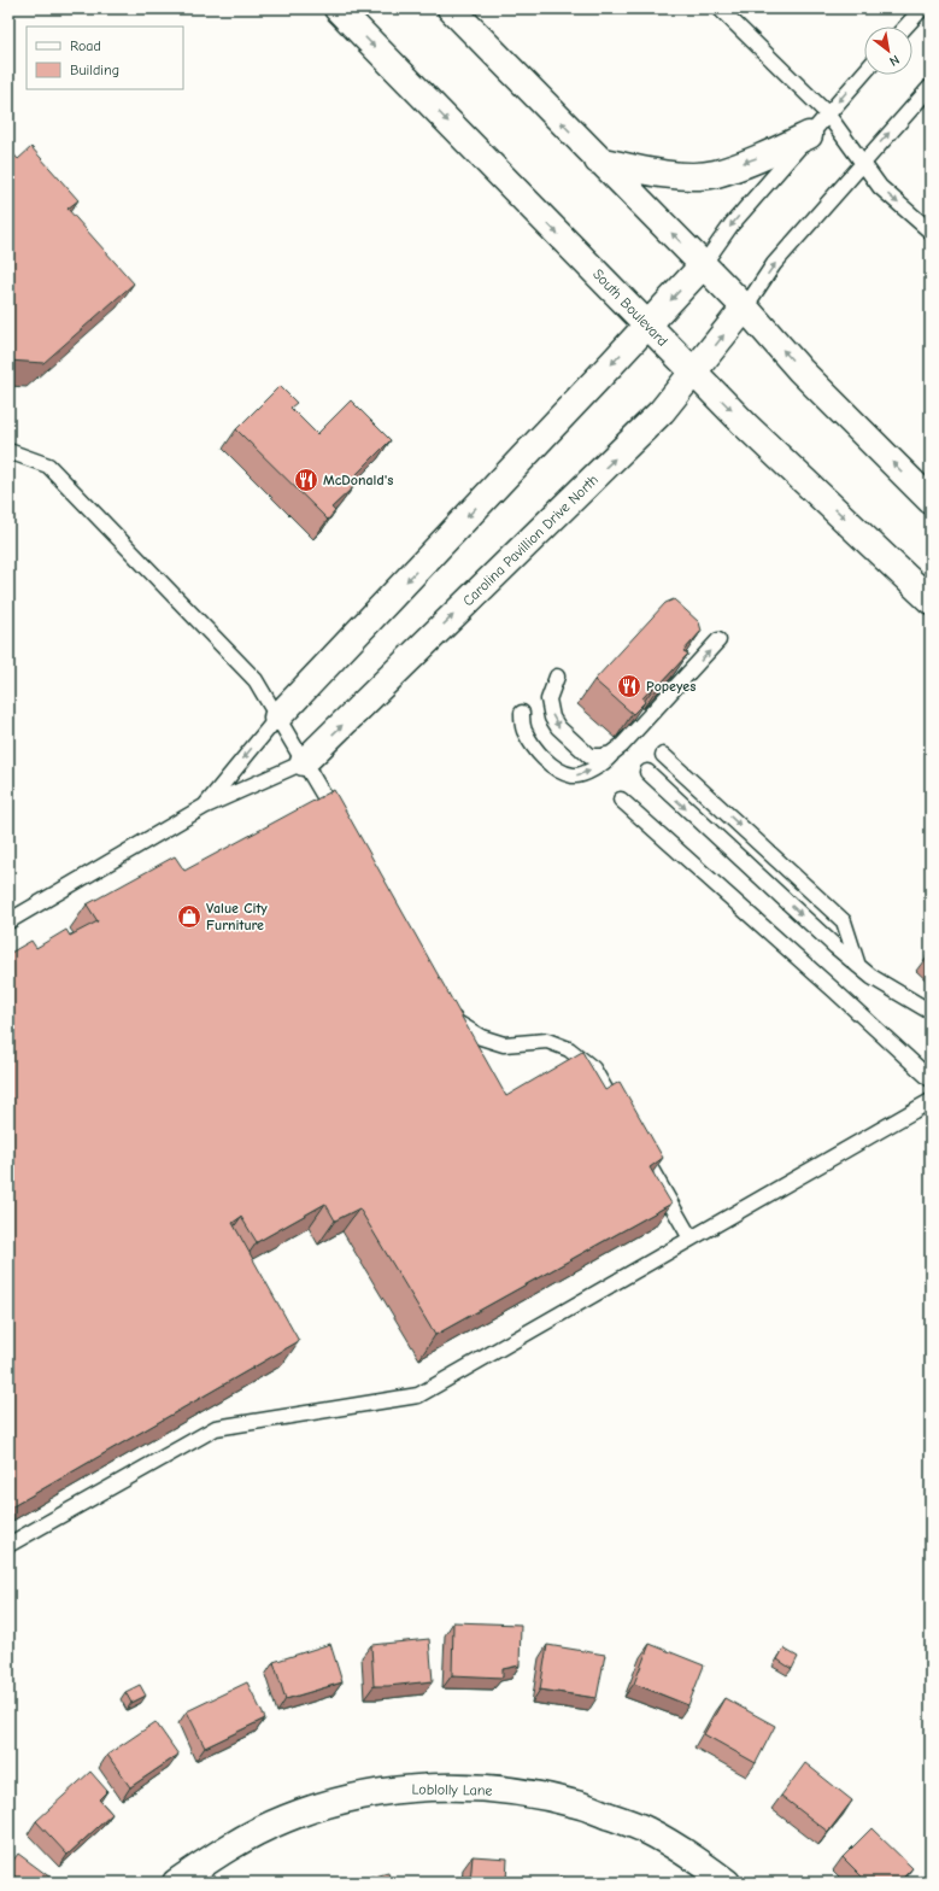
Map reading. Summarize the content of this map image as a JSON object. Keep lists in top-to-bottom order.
{
  "streets": {
    "street": ["South Boulevard", "Carolina Pavillion Drive North", "Loblolly Lane"]
  },
  "crossings": [
    ["South Boulevard", "Carolina Pavillion Drive North"]
  ],
  "places": {
    "restaurant": ["McDonald's", "Popeyes"],
    "shop": ["Value City Furniture"]
  },
  "legend": ["Road", "Building"],
  "north": "bottom right"
}
